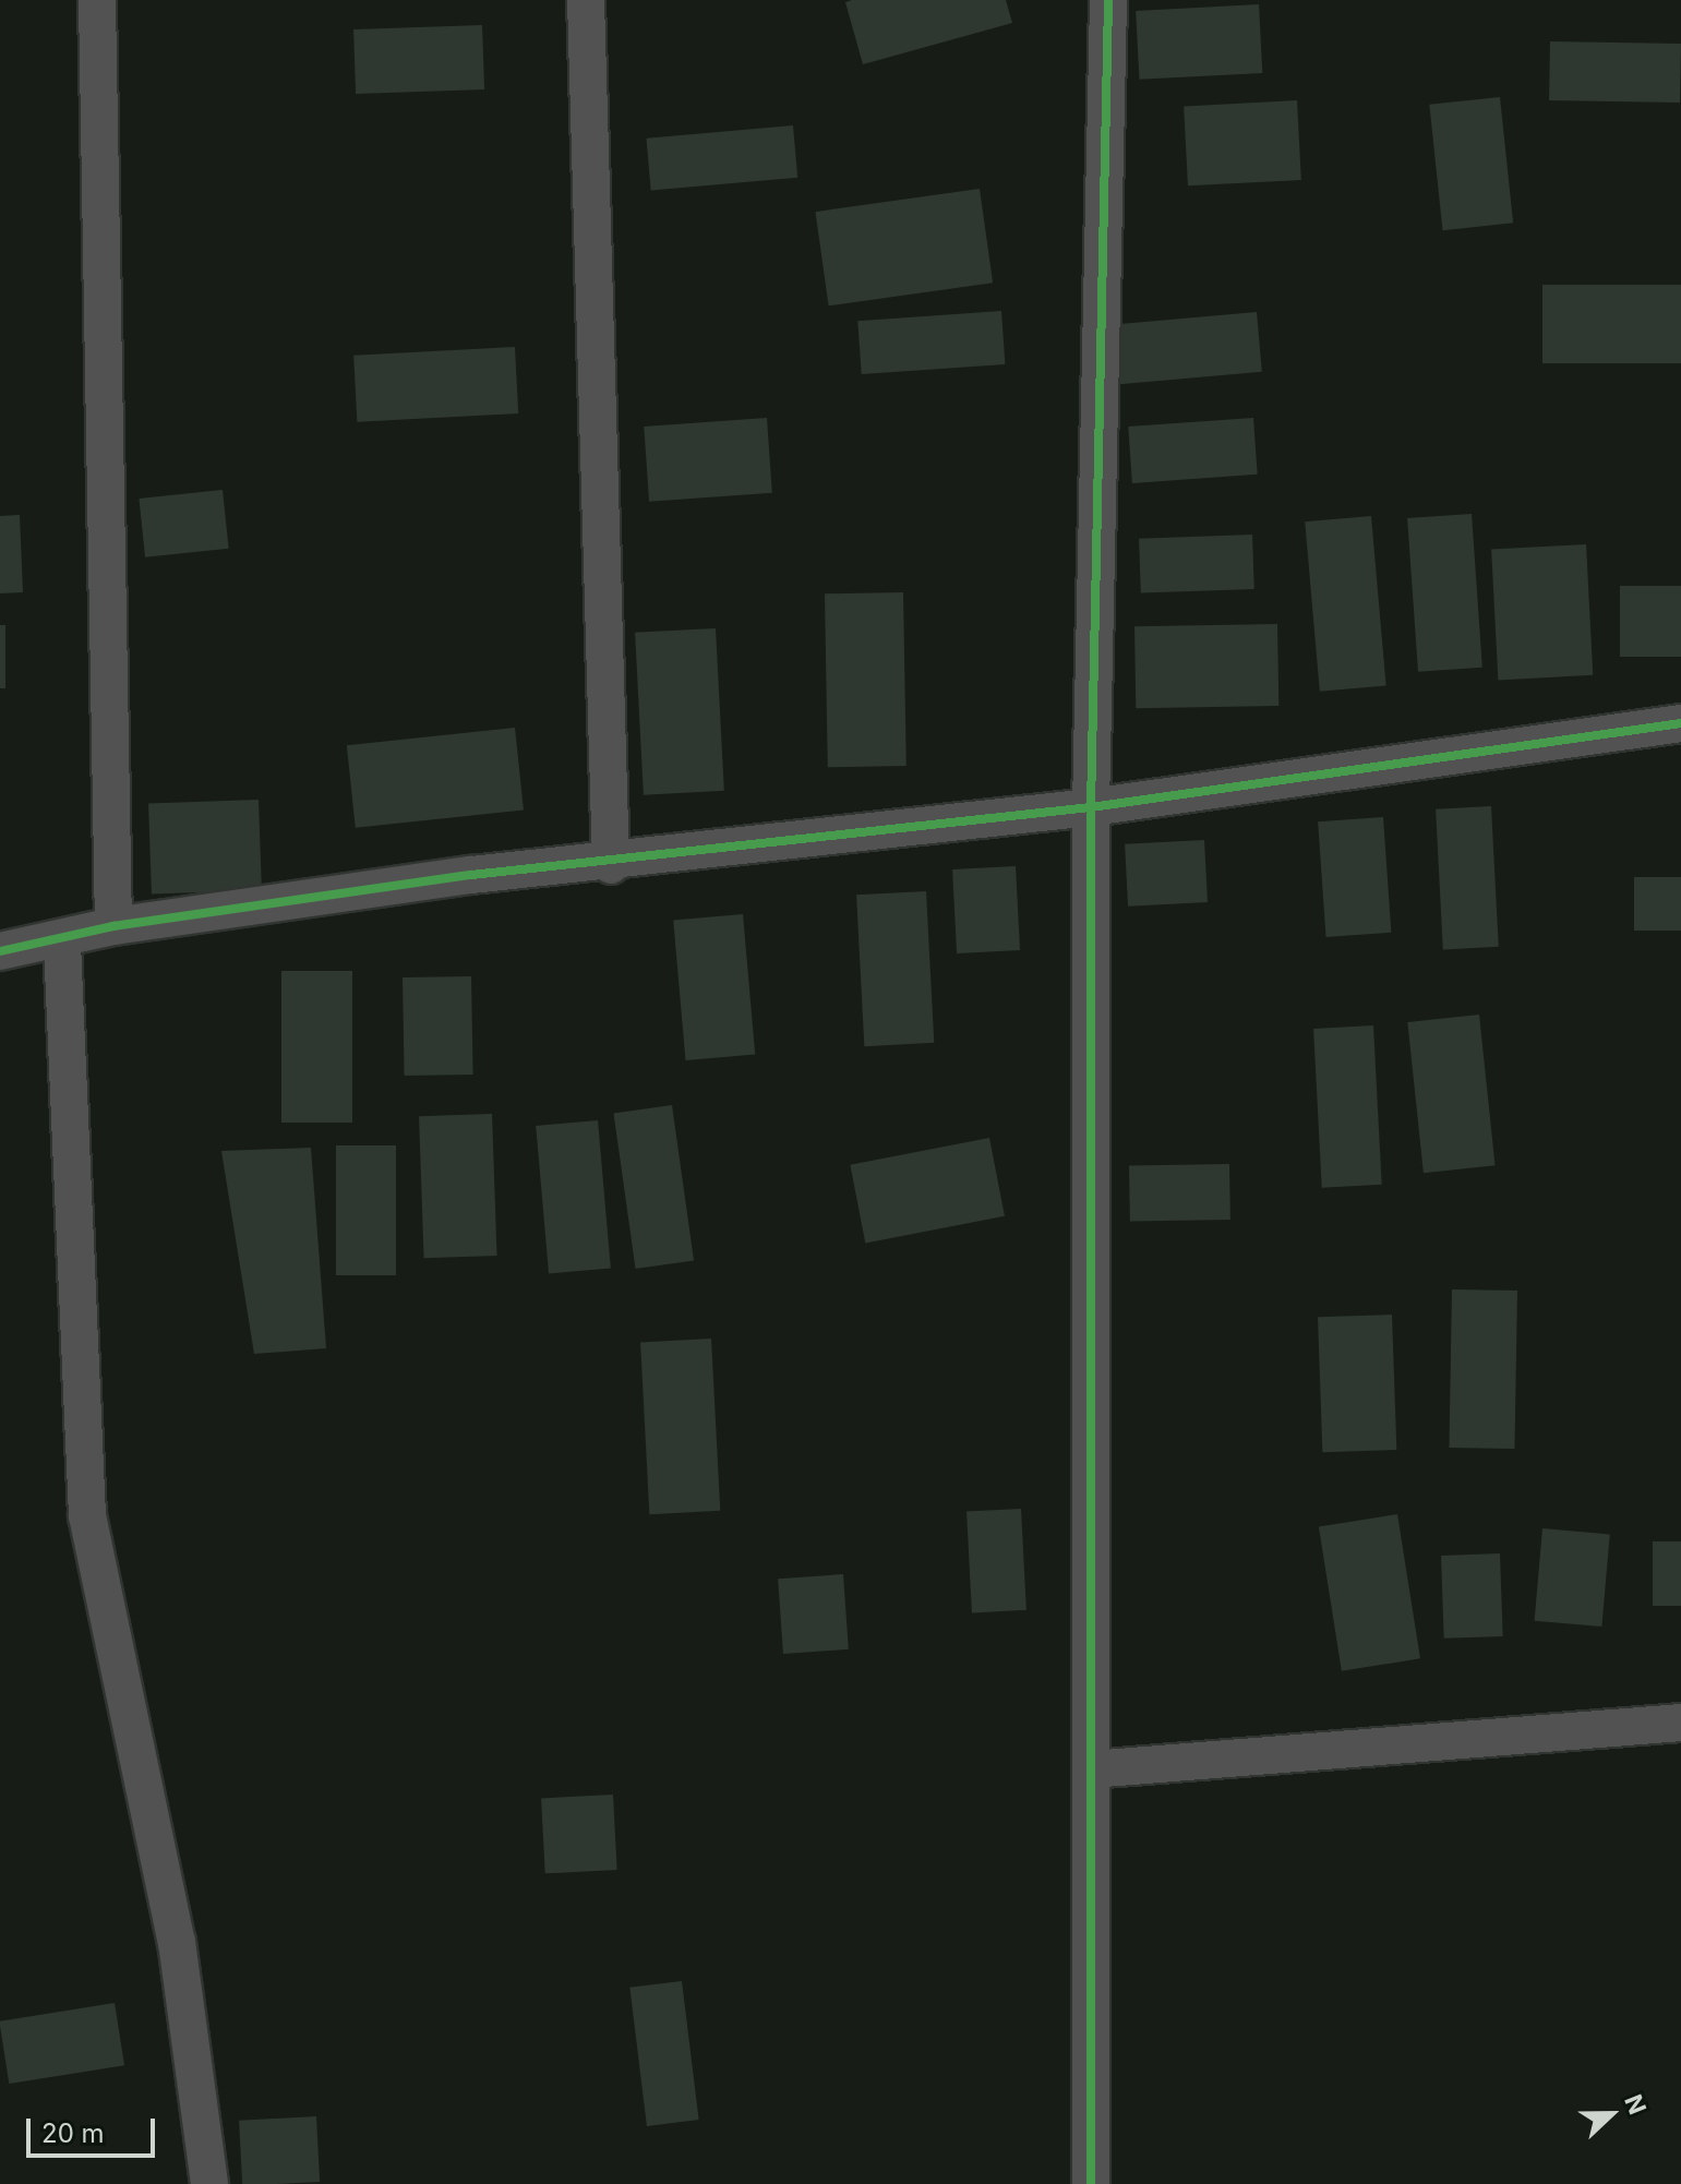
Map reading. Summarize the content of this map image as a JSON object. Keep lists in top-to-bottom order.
{
  "scale_bar": "20 m",
  "north": "right"
}
